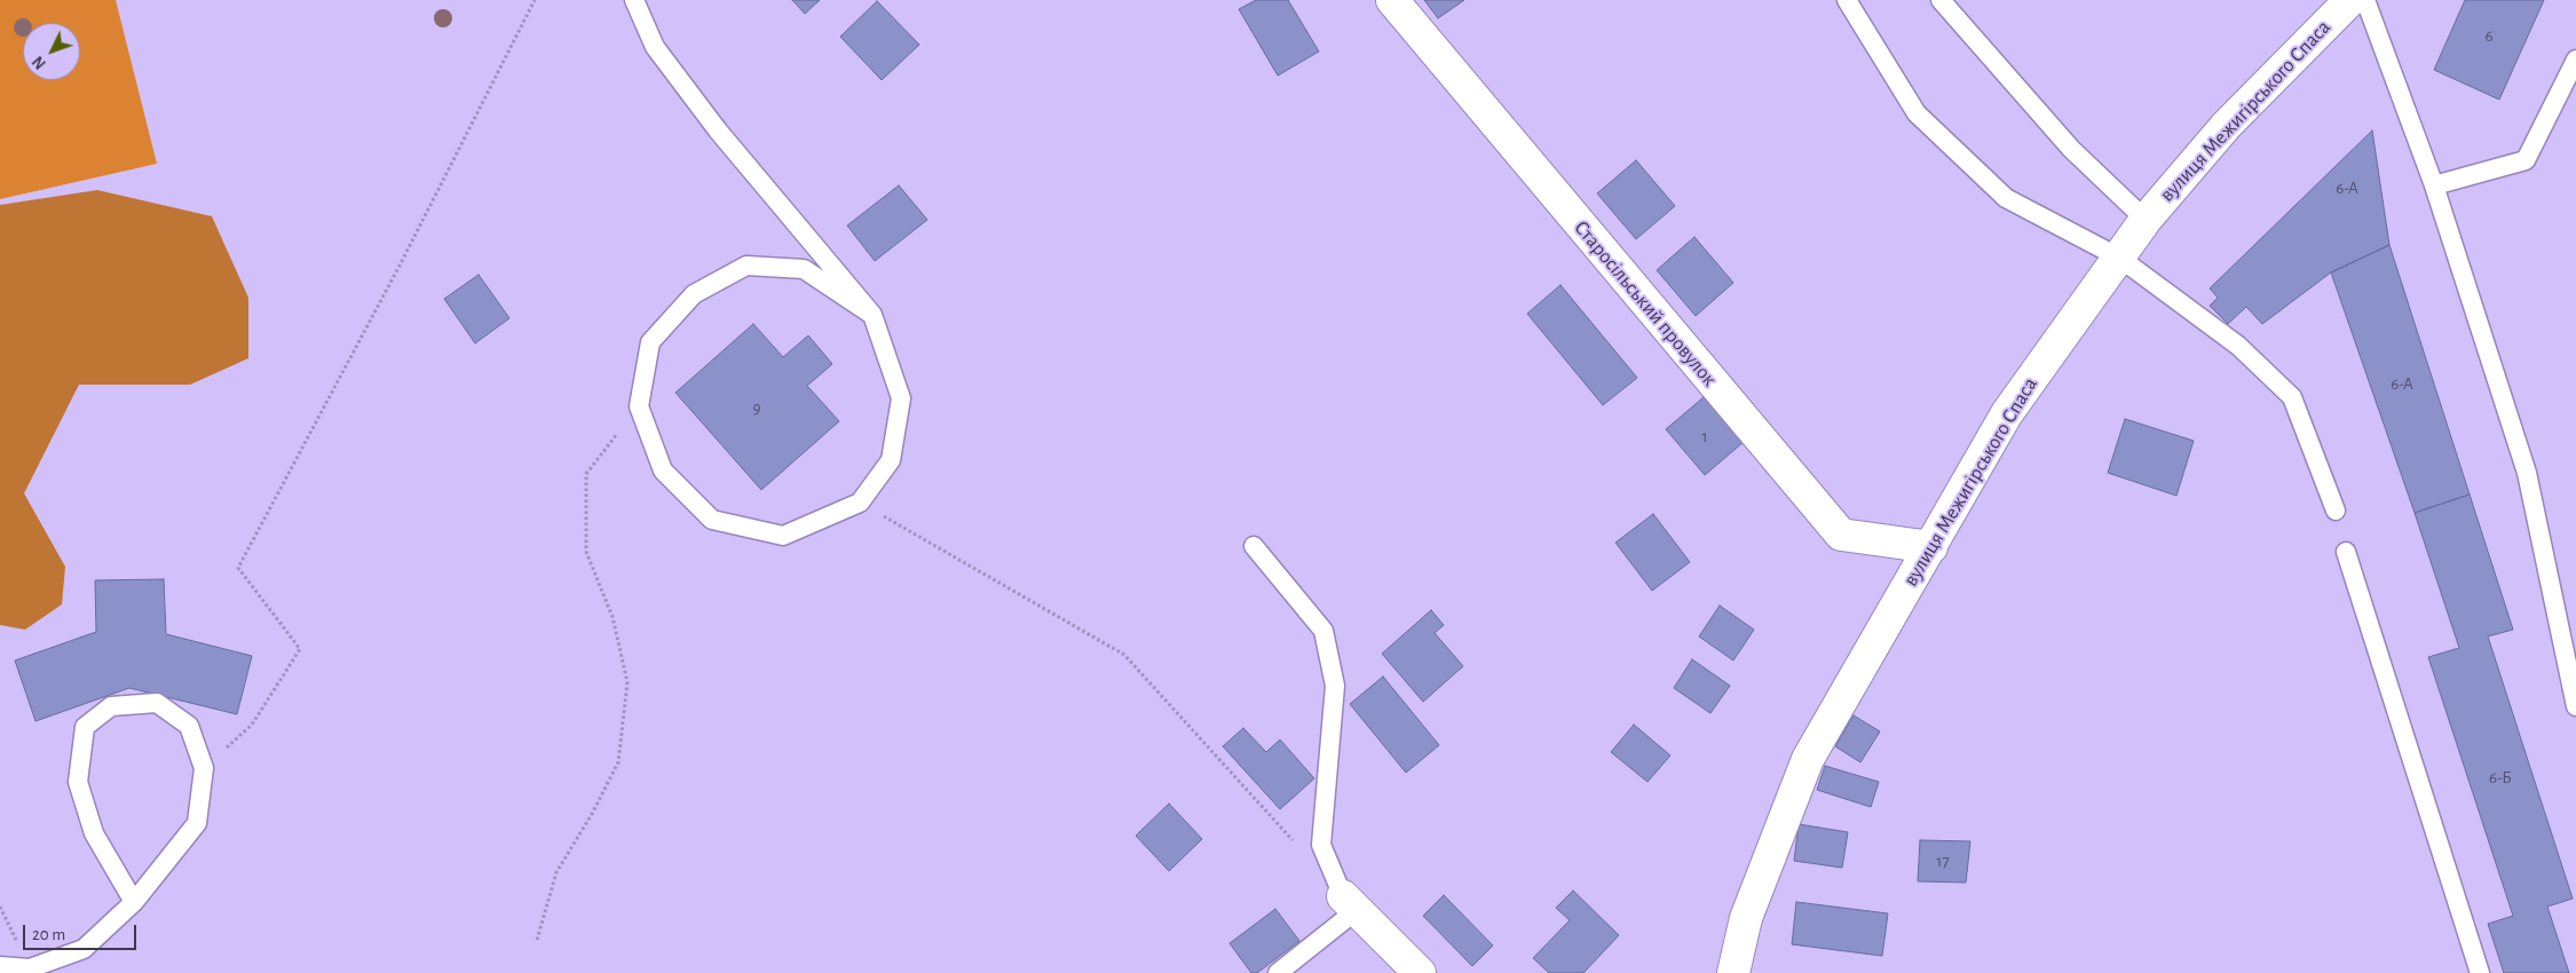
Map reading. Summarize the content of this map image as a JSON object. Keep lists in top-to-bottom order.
{
  "streets": {
    "street": ["вулиця Межигірського Спаса", "Старосільський провулок"]
  },
  "crossings": [
    ["вулиця Межигірського Спаса", "Старосільський провулок"]
  ],
  "house_numbers": [
    "6",
    "6-А",
    "6-А",
    "9",
    "1",
    "6-Б",
    "17"
  ],
  "scale_bar": "20 m",
  "north": "bottom left"
}
